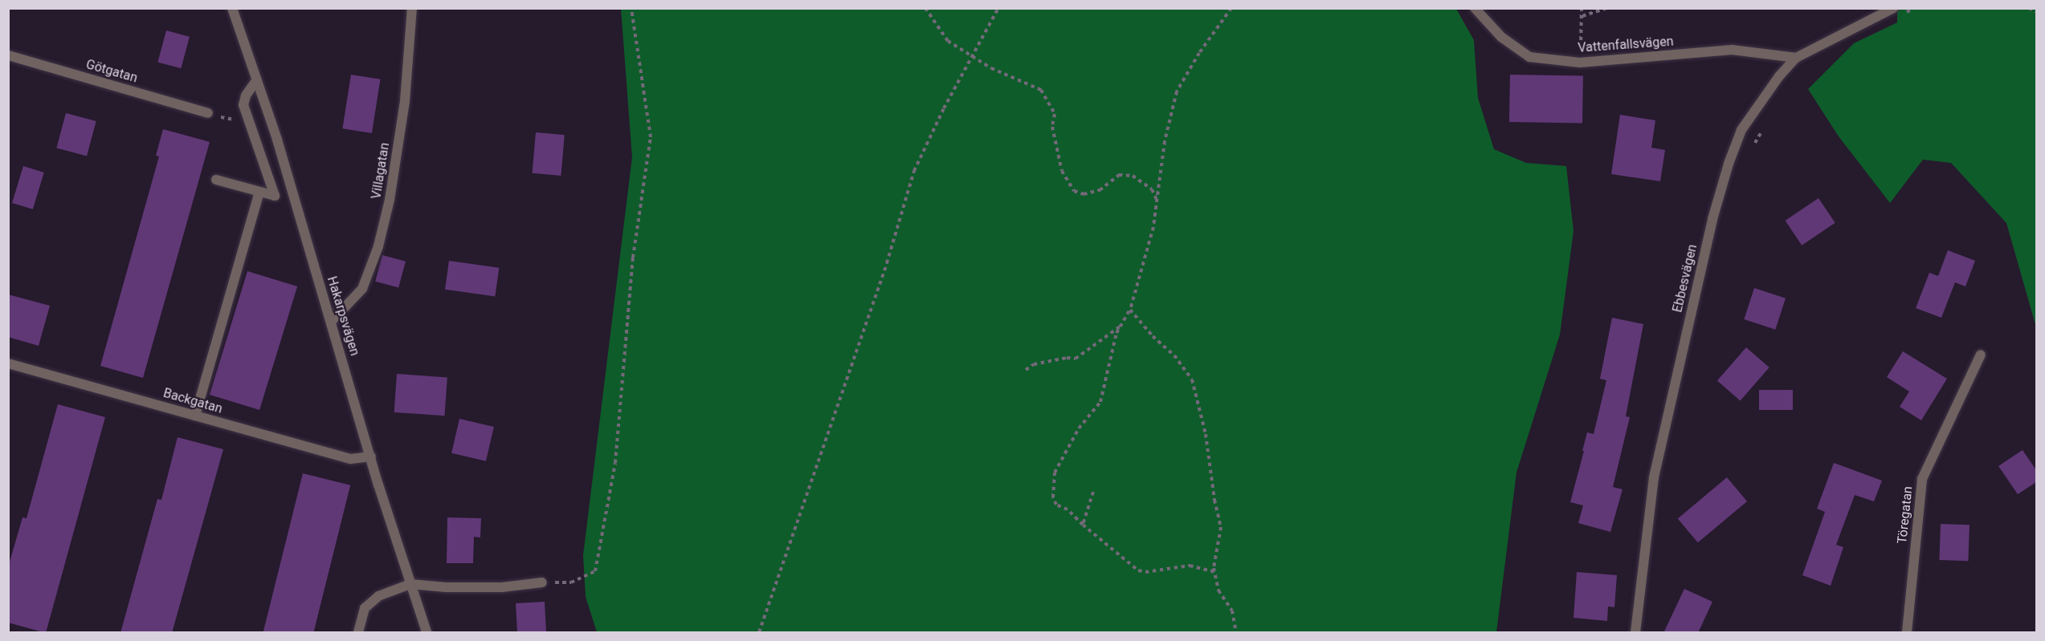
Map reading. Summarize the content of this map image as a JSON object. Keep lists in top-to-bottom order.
{
  "streets": {
    "street": [
      "Vattenfallsvägen",
      "Götgatan",
      "Villagatan",
      "Ebbesvägen",
      "Hakarpsvägen",
      "Backgatan",
      "Töregatan"
    ]
  },
  "crossings": [
    ["Vattenfallsvägen", "Ebbesvägen"],
    ["Villagatan", "Hakarpsvägen"],
    ["Hakarpsvägen", "Backgatan"]
  ]
}
